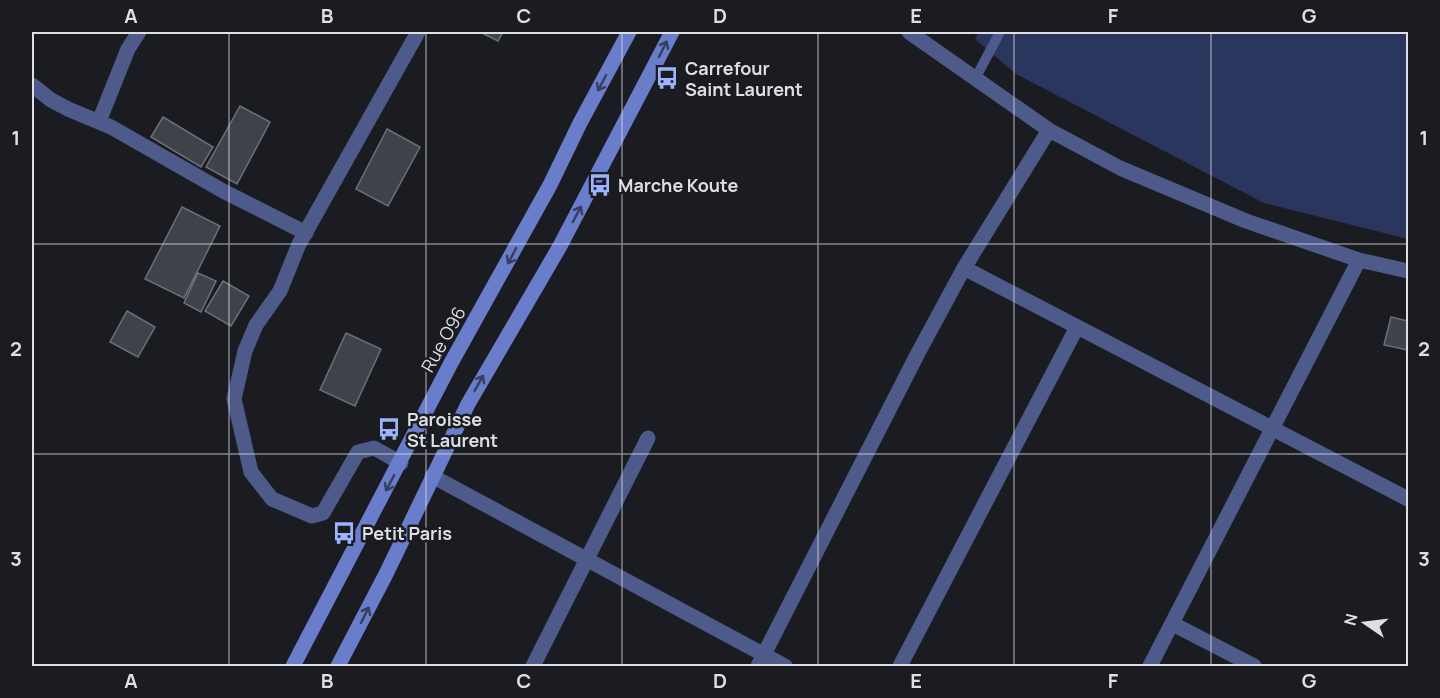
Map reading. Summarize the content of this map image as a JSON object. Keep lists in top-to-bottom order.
{
  "streets": {
    "main road": ["Rue O96"]
  },
  "places": {
    "bus stop": [
      "Carrefour Saint Laurent",
      "Marche Koute",
      "Paroisse St Laurent",
      "Petit Paris"
    ]
  },
  "north": "left",
  "grid": {
    "columns": [
      "A",
      "B",
      "C",
      "D",
      "E",
      "F",
      "G"
    ],
    "rows": ["1", "2", "3"]
  }
}
